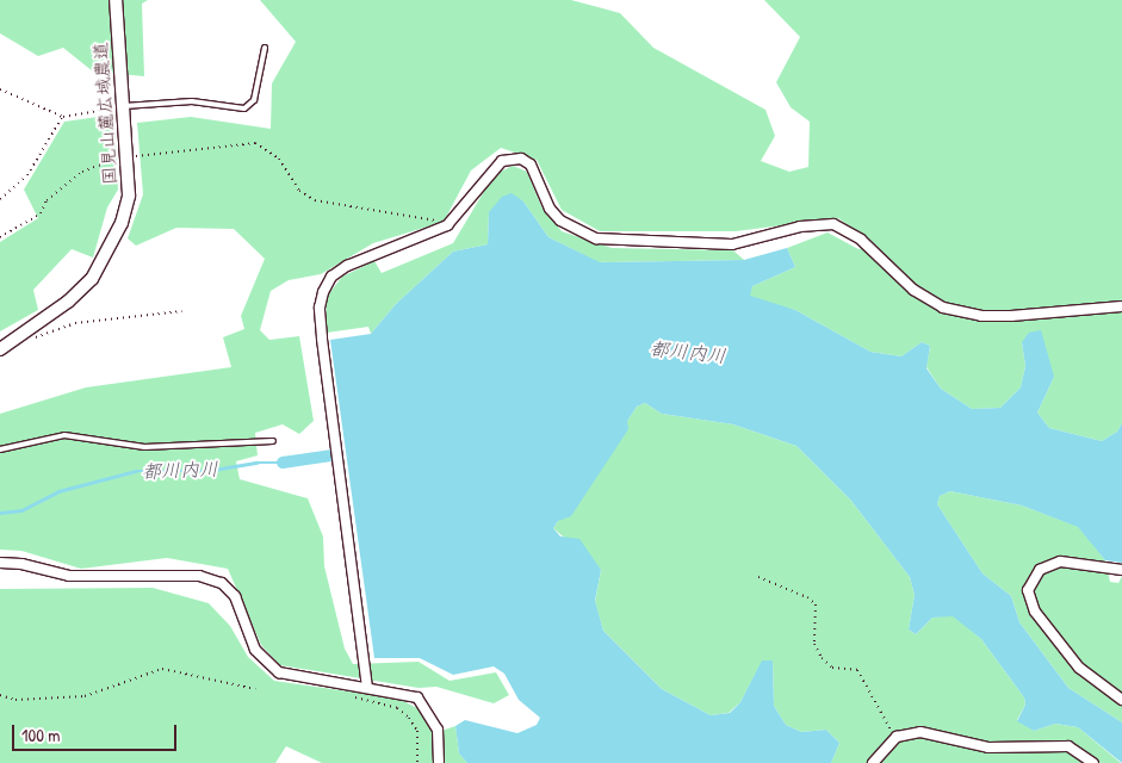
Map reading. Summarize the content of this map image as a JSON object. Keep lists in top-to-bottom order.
{
  "streets": {
    "street": ["国見山麓広域農道"]
  },
  "water": ["都川内川"],
  "scale_bar": "100 m"
}
